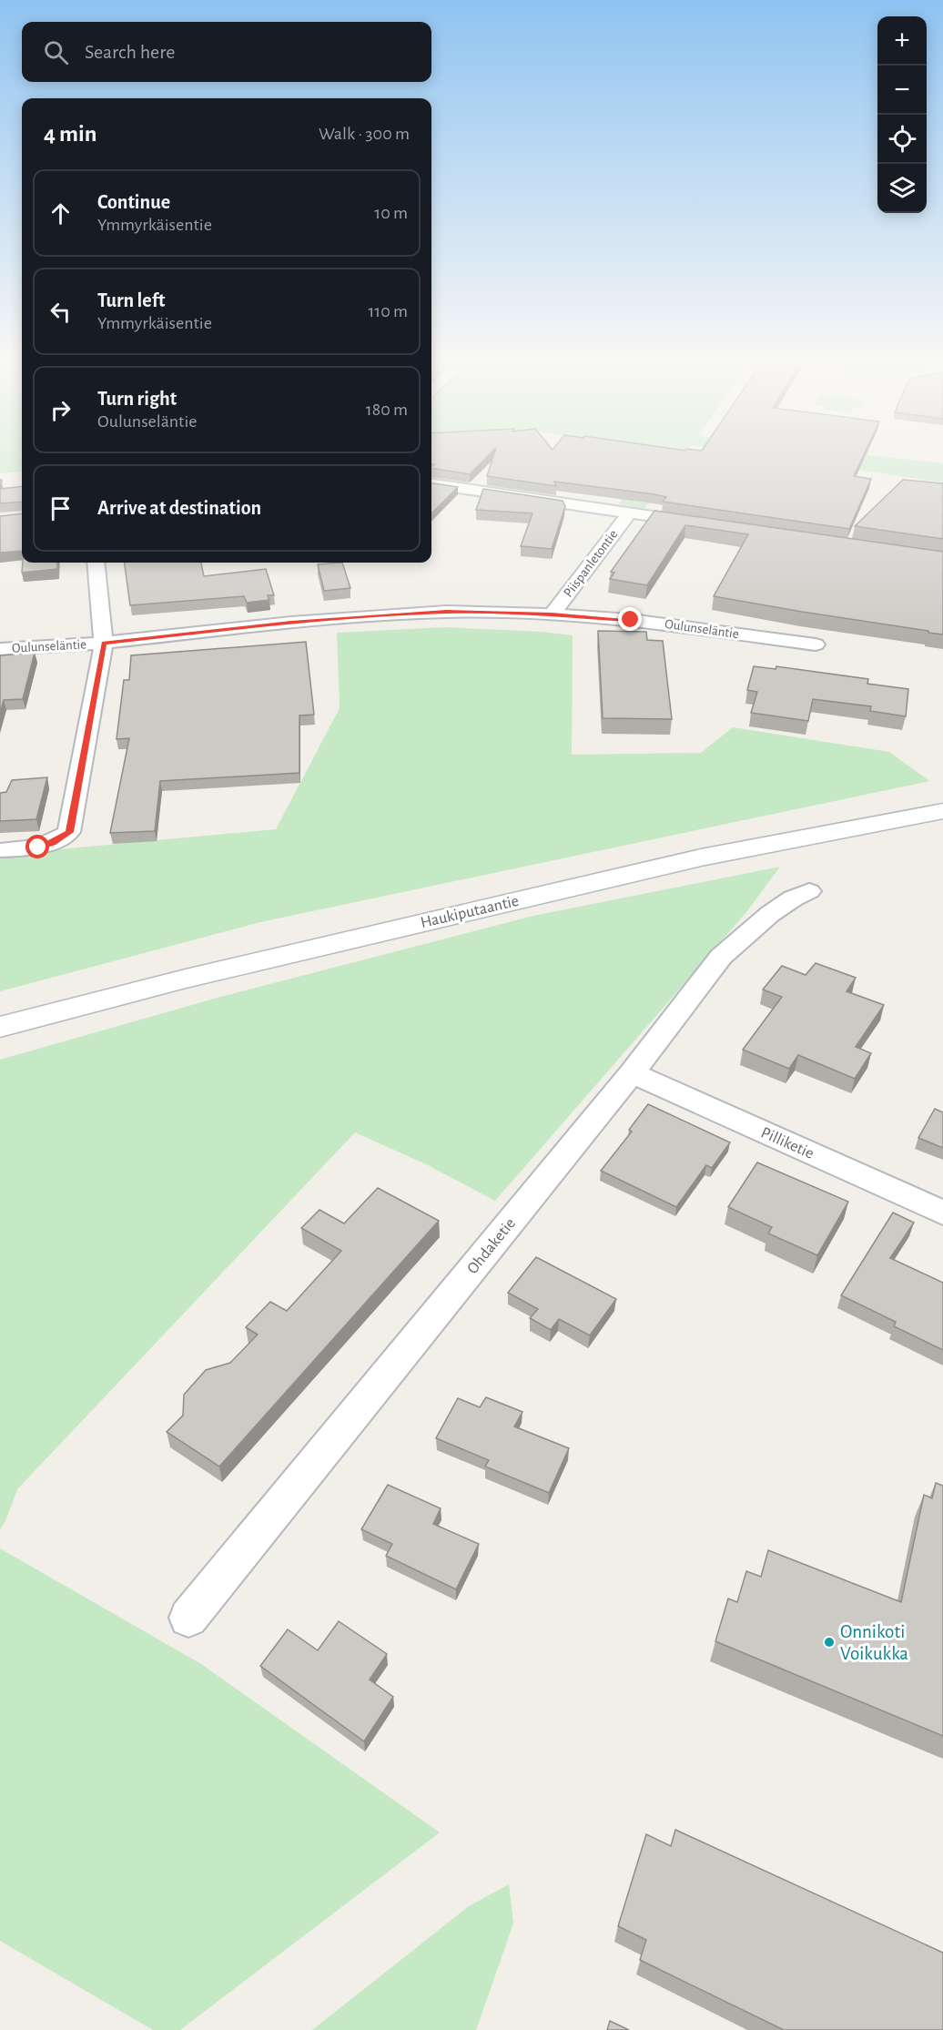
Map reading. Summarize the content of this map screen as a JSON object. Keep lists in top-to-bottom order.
{
  "streets": {
    "main road": ["Haukiputaantie"],
    "street": [
      "Piispanletontie",
      "Oulunseläntie",
      "Pilliketie",
      "Ohdaketie"
    ]
  },
  "crossings": [
    ["Piispanletontie", "Oulunseläntie"],
    ["Pilliketie", "Ohdaketie"]
  ],
  "places": ["Onnikoti Voikukka"],
  "page": {
    "map_buttons": ["+", "−"],
    "search": "Search here",
    "heading": ["4 min", "Walk · 300 m"],
    "list": [
      ["Continue", "Ymmyrkäisentie", "10 m"],
      ["Turn left", "Ymmyrkäisentie", "110 m"],
      ["Turn right", "Oulunseläntie", "180 m"],
      "Arrive at destination"
    ]
  }
}
